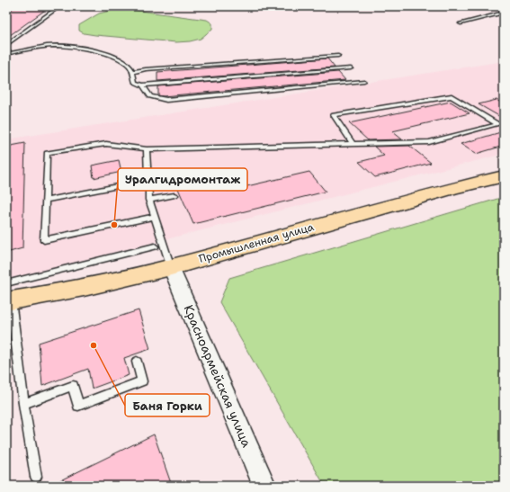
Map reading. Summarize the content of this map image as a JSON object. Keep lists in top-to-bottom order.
{
  "streets": {
    "main road": ["Промышленная улица"],
    "street": ["Красноармейская улица"]
  },
  "crossings": [
    ["Промышленная улица", "Красноармейская улица"]
  ],
  "places": ["Уралгидромонтаж", "Баня Горки"]
}
